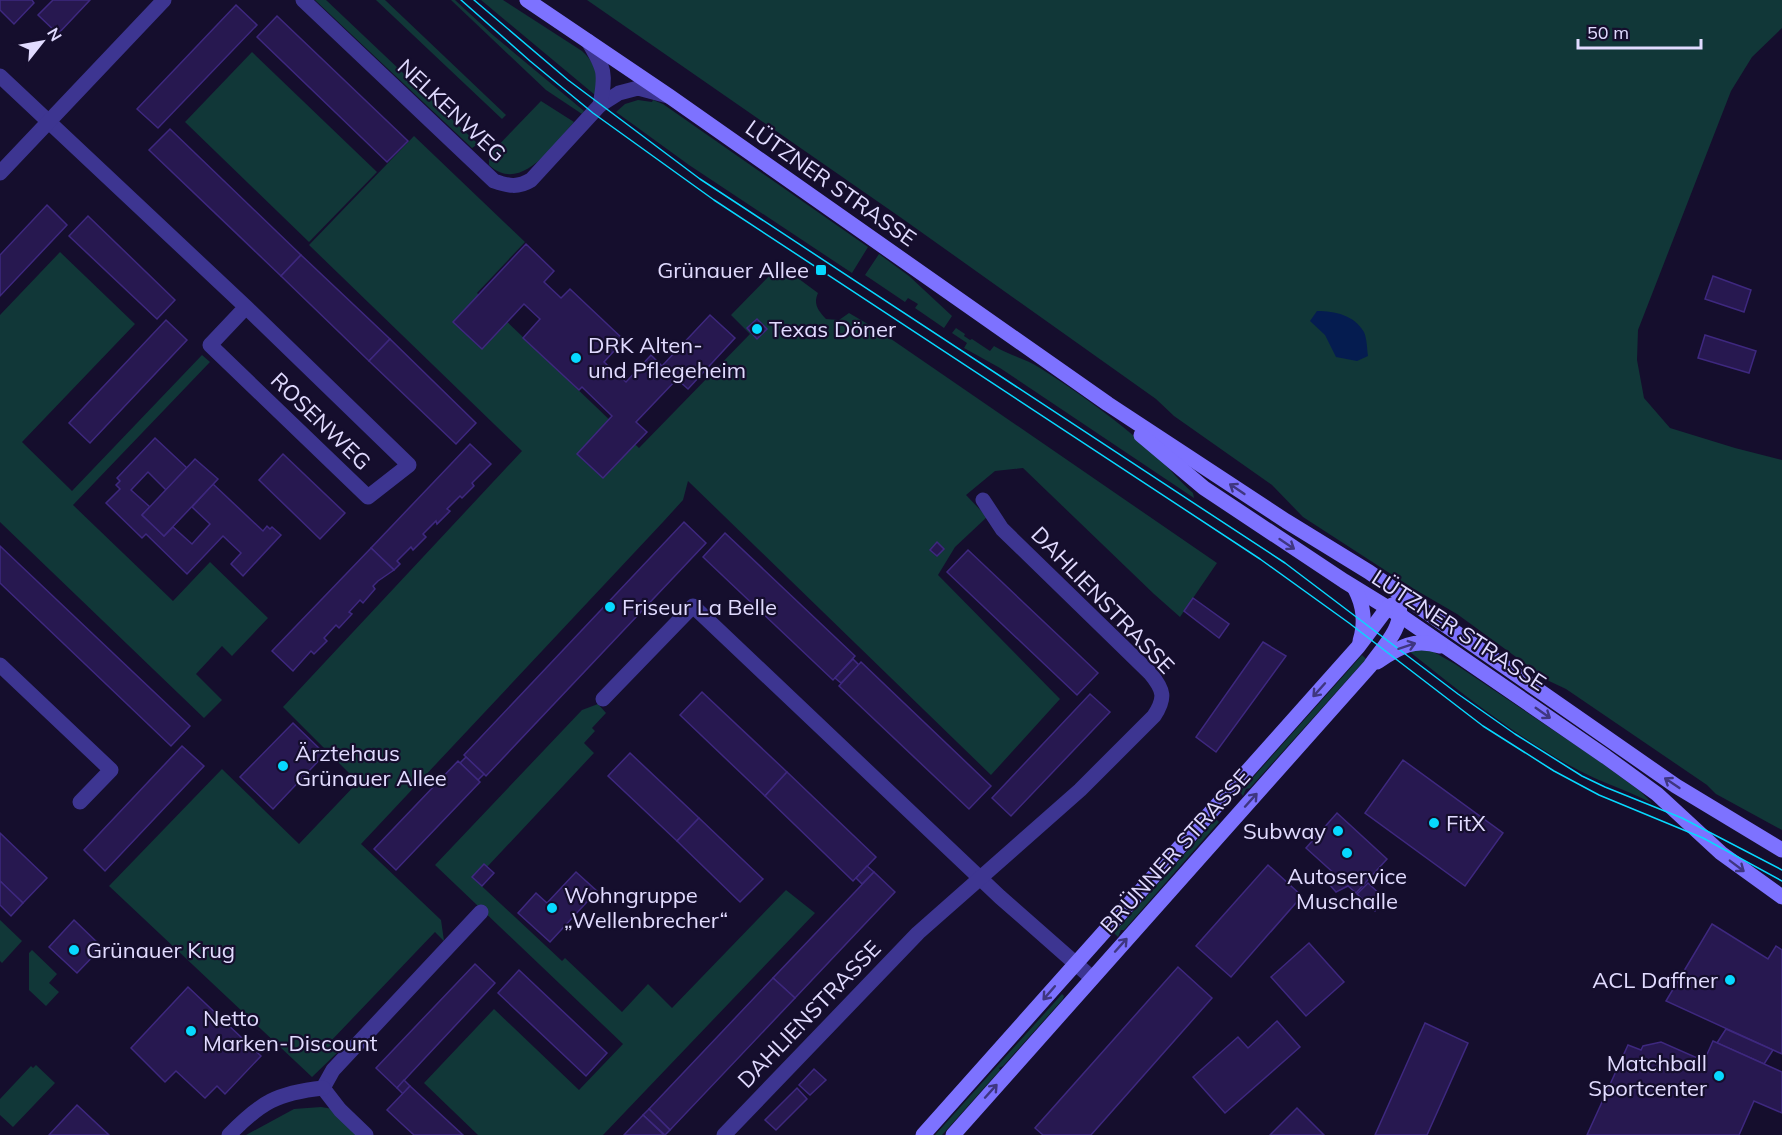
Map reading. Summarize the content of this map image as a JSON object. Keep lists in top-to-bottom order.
{
  "streets": {
    "main road": ["LÜTZNER STRASSE", "BRÜNNER STRASSE"],
    "street": ["NELKENWEG", "ROSENWEG", "DAHLIENSTRASSE"]
  },
  "crossings": [
    ["NELKENWEG", "LÜTZNER STRASSE"],
    ["LÜTZNER STRASSE", "BRÜNNER STRASSE"]
  ],
  "places": {
    "transit": ["Grünauer Allee"],
    "other": [
      "Texas Döner",
      "DRK Alten- und Pflegeheim",
      "Friseur La Belle",
      "Ärztehaus Grünauer Allee",
      "FitX",
      "Subway",
      "Autoservice Muschalle",
      "Wohngruppe „Wellenbrecher“",
      "Grünauer Krug",
      "ACL Daffner",
      "Netto Marken-Discount",
      "Matchball Sportcenter"
    ]
  },
  "scale_bar": "50 m",
  "north": "top right"
}
